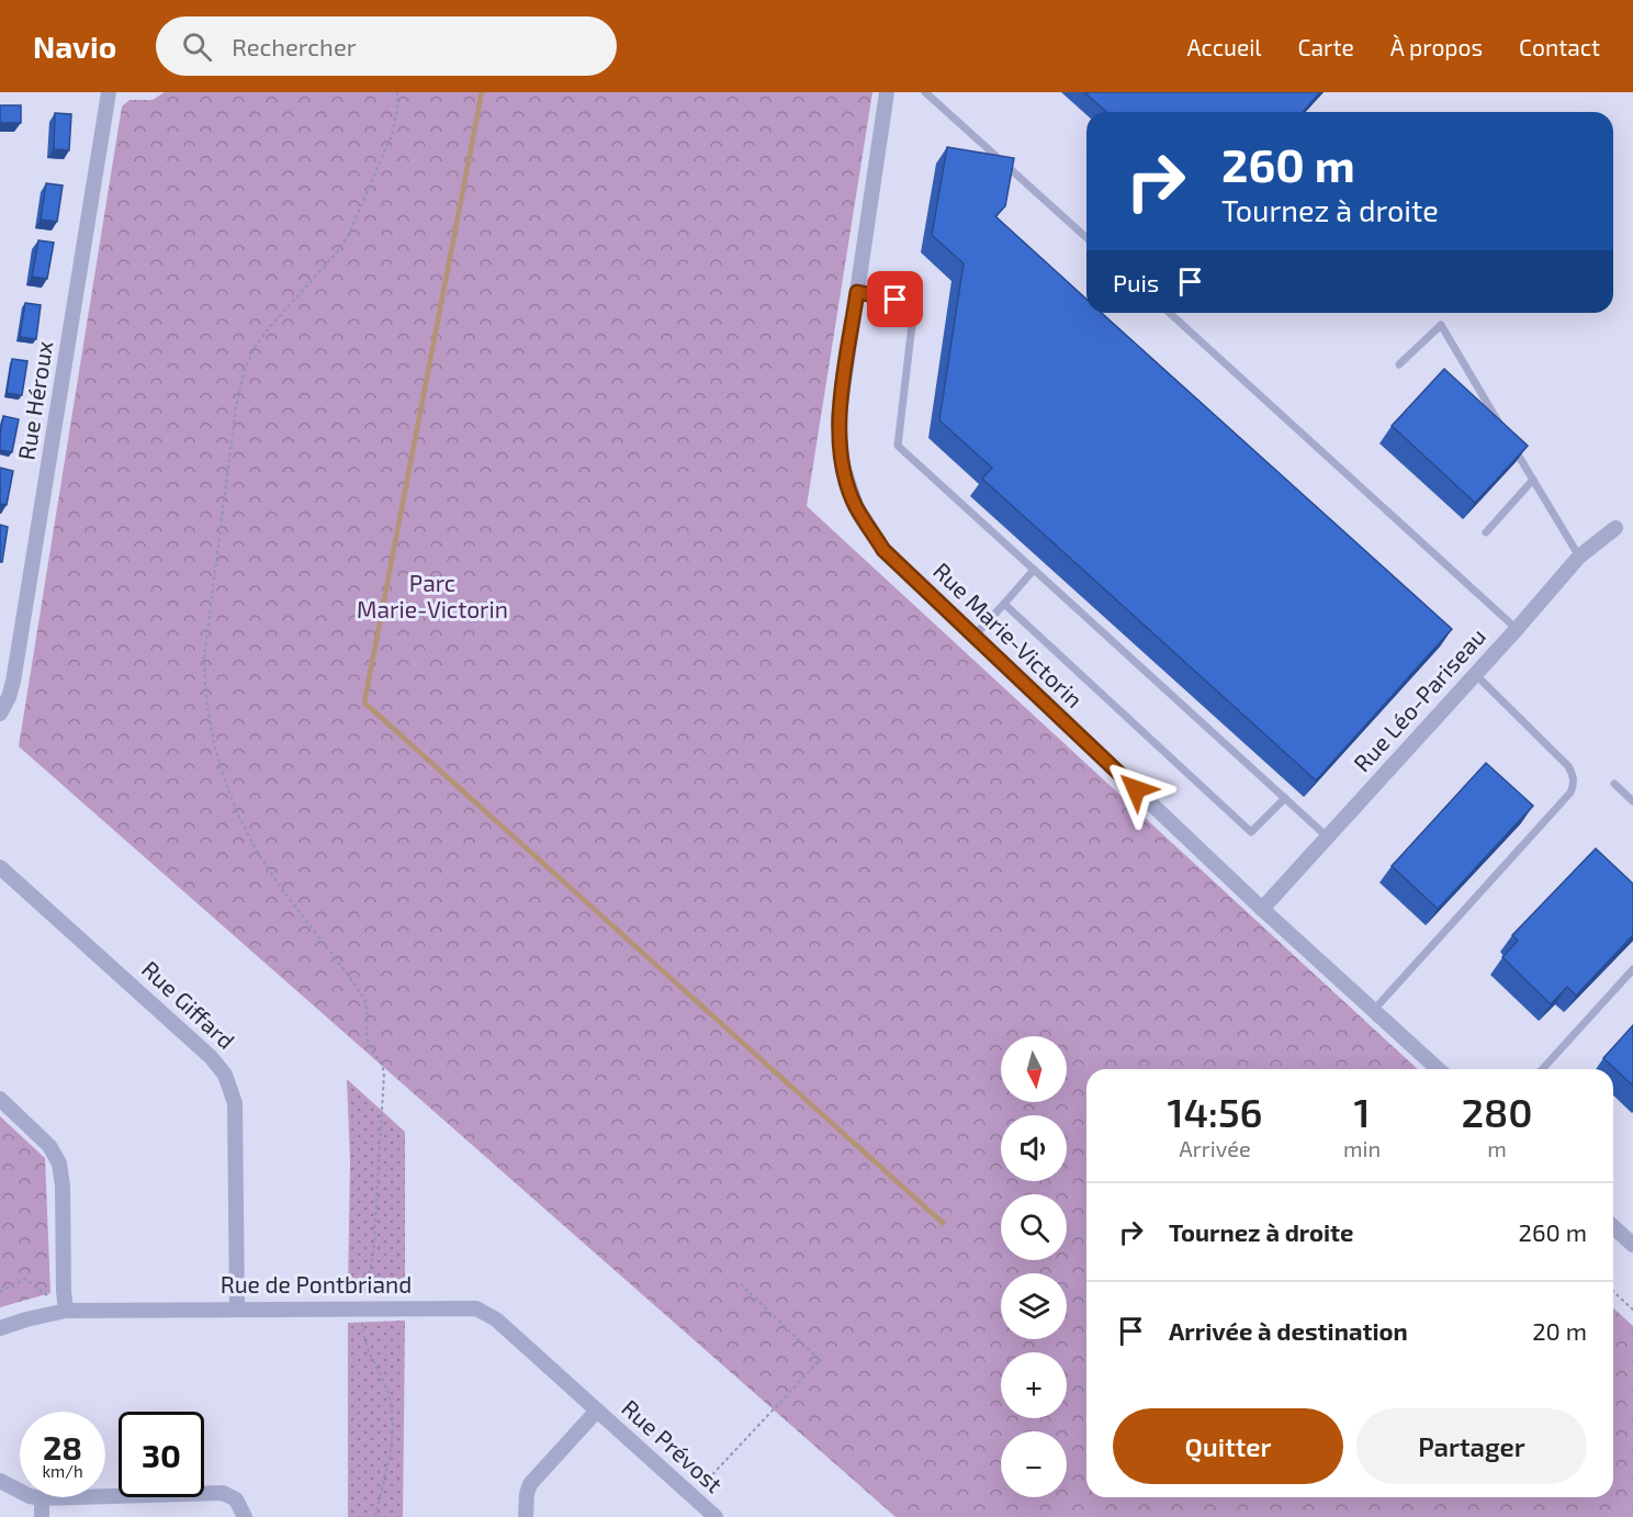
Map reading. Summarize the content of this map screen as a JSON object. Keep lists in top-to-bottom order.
{
  "streets": {
    "street": [
      "Rue Héroux",
      "Rue Marie-Victorin",
      "Rue Léo-Pariseau",
      "Rue Giffard",
      "Rue de Pontbriand",
      "Rue Prévost"
    ]
  },
  "crossings": [
    ["Rue Marie-Victorin", "Rue Léo-Pariseau"],
    ["Rue Giffard", "Rue de Pontbriand"],
    ["Rue de Pontbriand", "Rue Prévost"]
  ],
  "parks": ["Parc Marie-Victorin"],
  "north": "bottom",
  "page": {
    "header": "Navio",
    "search": "Rechercher",
    "nav": [
      "Accueil",
      "Carte",
      "À propos",
      "Contact"
    ],
    "turn": ["260 m", "Tournez à droite"],
    "then": "Puis",
    "map_buttons": ["+", "−"],
    "eta": [
      "14:56",
      "Arrivée",
      "1",
      "min",
      "280",
      "m"
    ],
    "list": [
      {
        "name": "Tournez à droite",
        "value": "260 m"
      },
      {
        "name": "Arrivée à destination",
        "value": "20 m"
      }
    ],
    "buttons": ["Quitter", "Partager"],
    "speed": "28 km/h",
    "limit": "30"
  }
}
